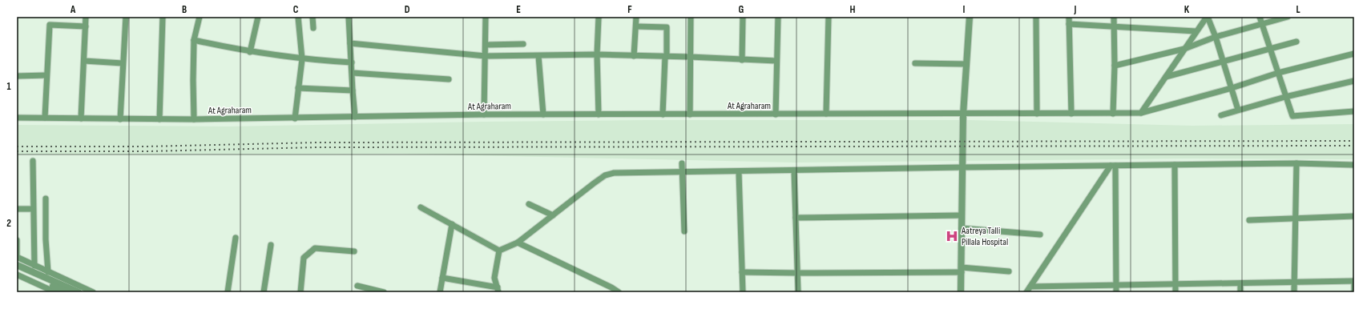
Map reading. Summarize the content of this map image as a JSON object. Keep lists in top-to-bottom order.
{
  "streets": {
    "street": ["At Agraharam"]
  },
  "places": {
    "hospital": ["Aatreya Talli Pillala Hospital"]
  },
  "grid": {
    "columns": [
      "A",
      "B",
      "C",
      "D",
      "E",
      "F",
      "G",
      "H",
      "I",
      "J",
      "K",
      "L"
    ],
    "rows": ["1", "2"]
  }
}
